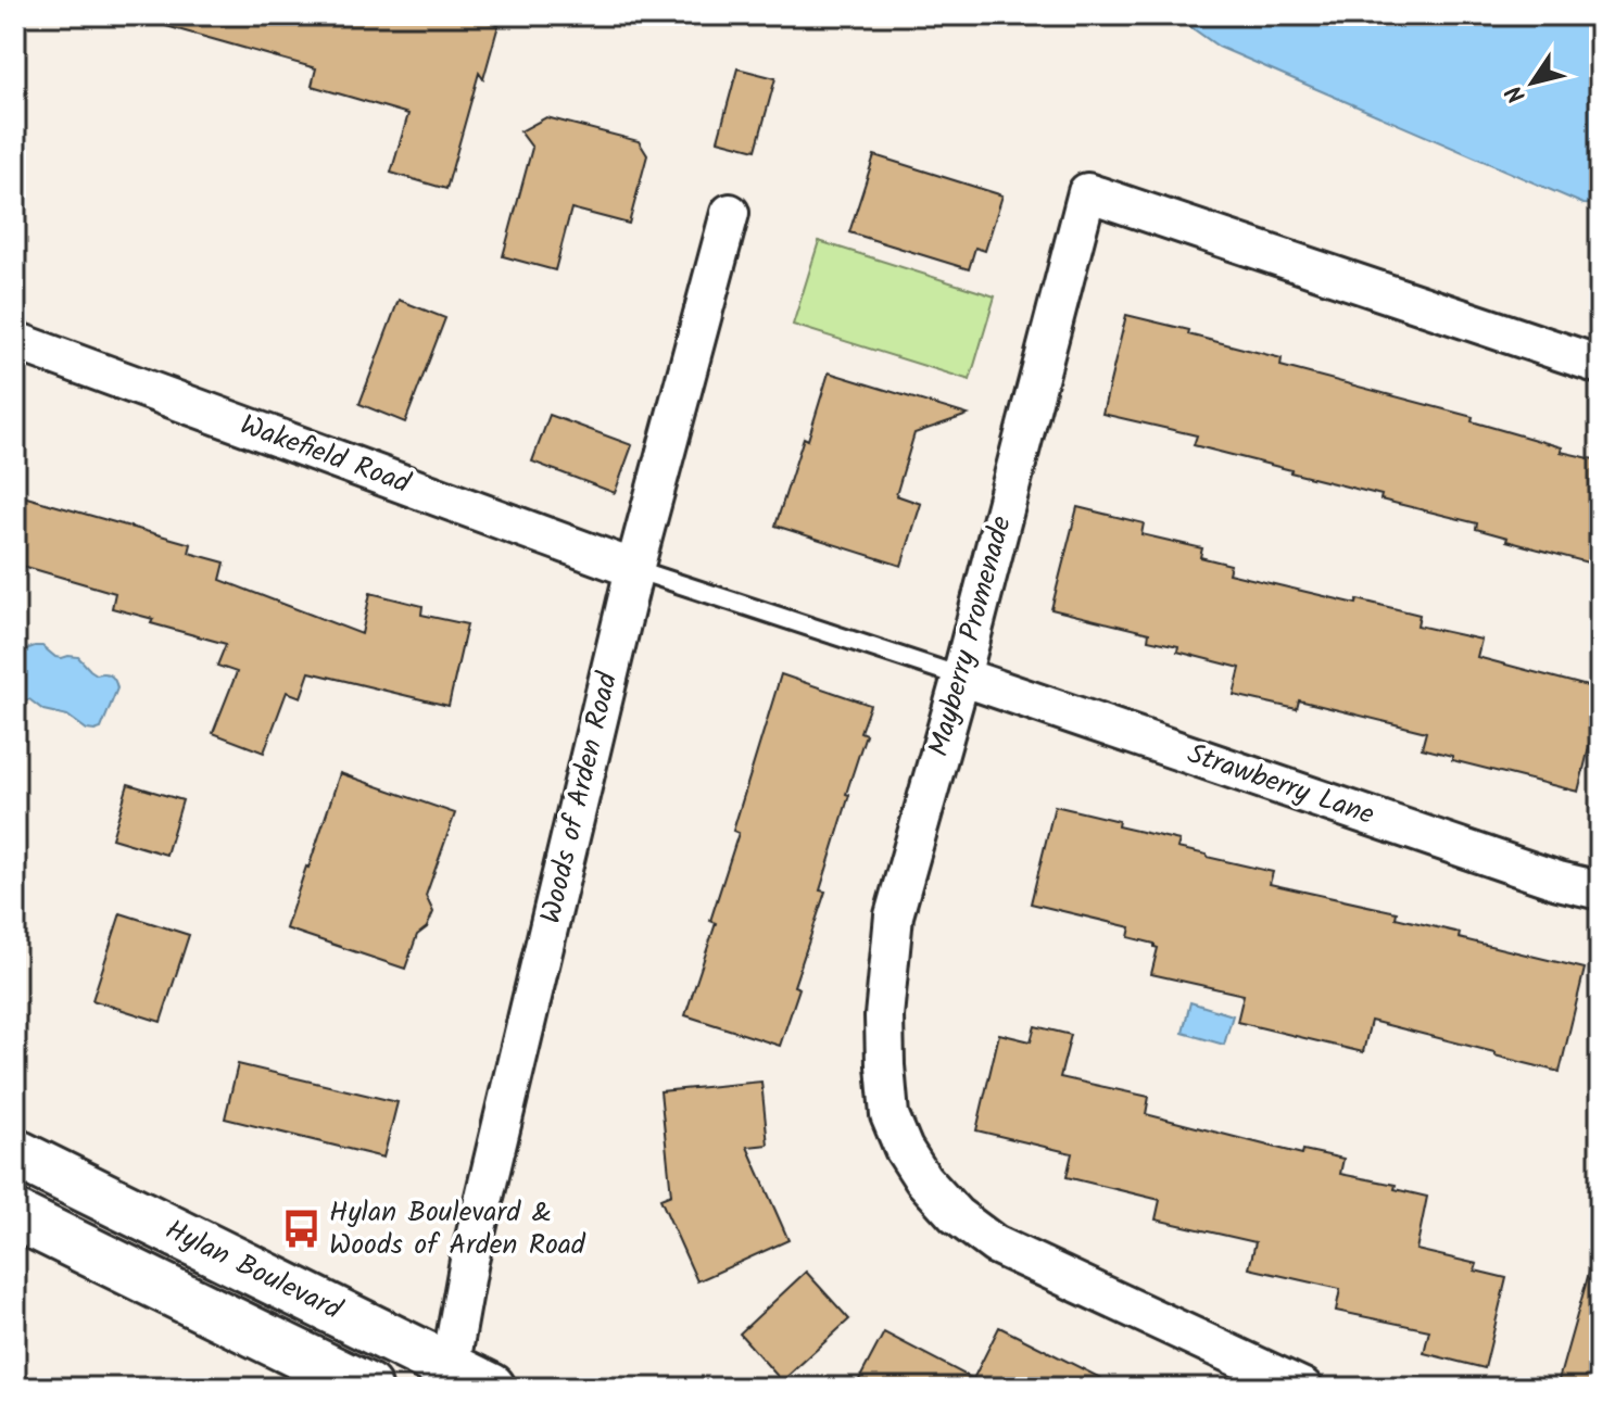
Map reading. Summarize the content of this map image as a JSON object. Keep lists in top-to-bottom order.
{
  "streets": {
    "main road": ["Hylan Boulevard"],
    "street": [
      "Wakefield Road",
      "Mayberry Promenade",
      "Strawberry Lane",
      "Woods of Arden Road"
    ]
  },
  "crossings": [
    ["Wakefield Road", "Woods of Arden Road"],
    ["Mayberry Promenade", "Strawberry Lane"],
    ["Woods of Arden Road", "Hylan Boulevard"]
  ],
  "places": {
    "bus stop": ["Hylan Boulevard & Woods of Arden Road"]
  },
  "north": "bottom left"
}
